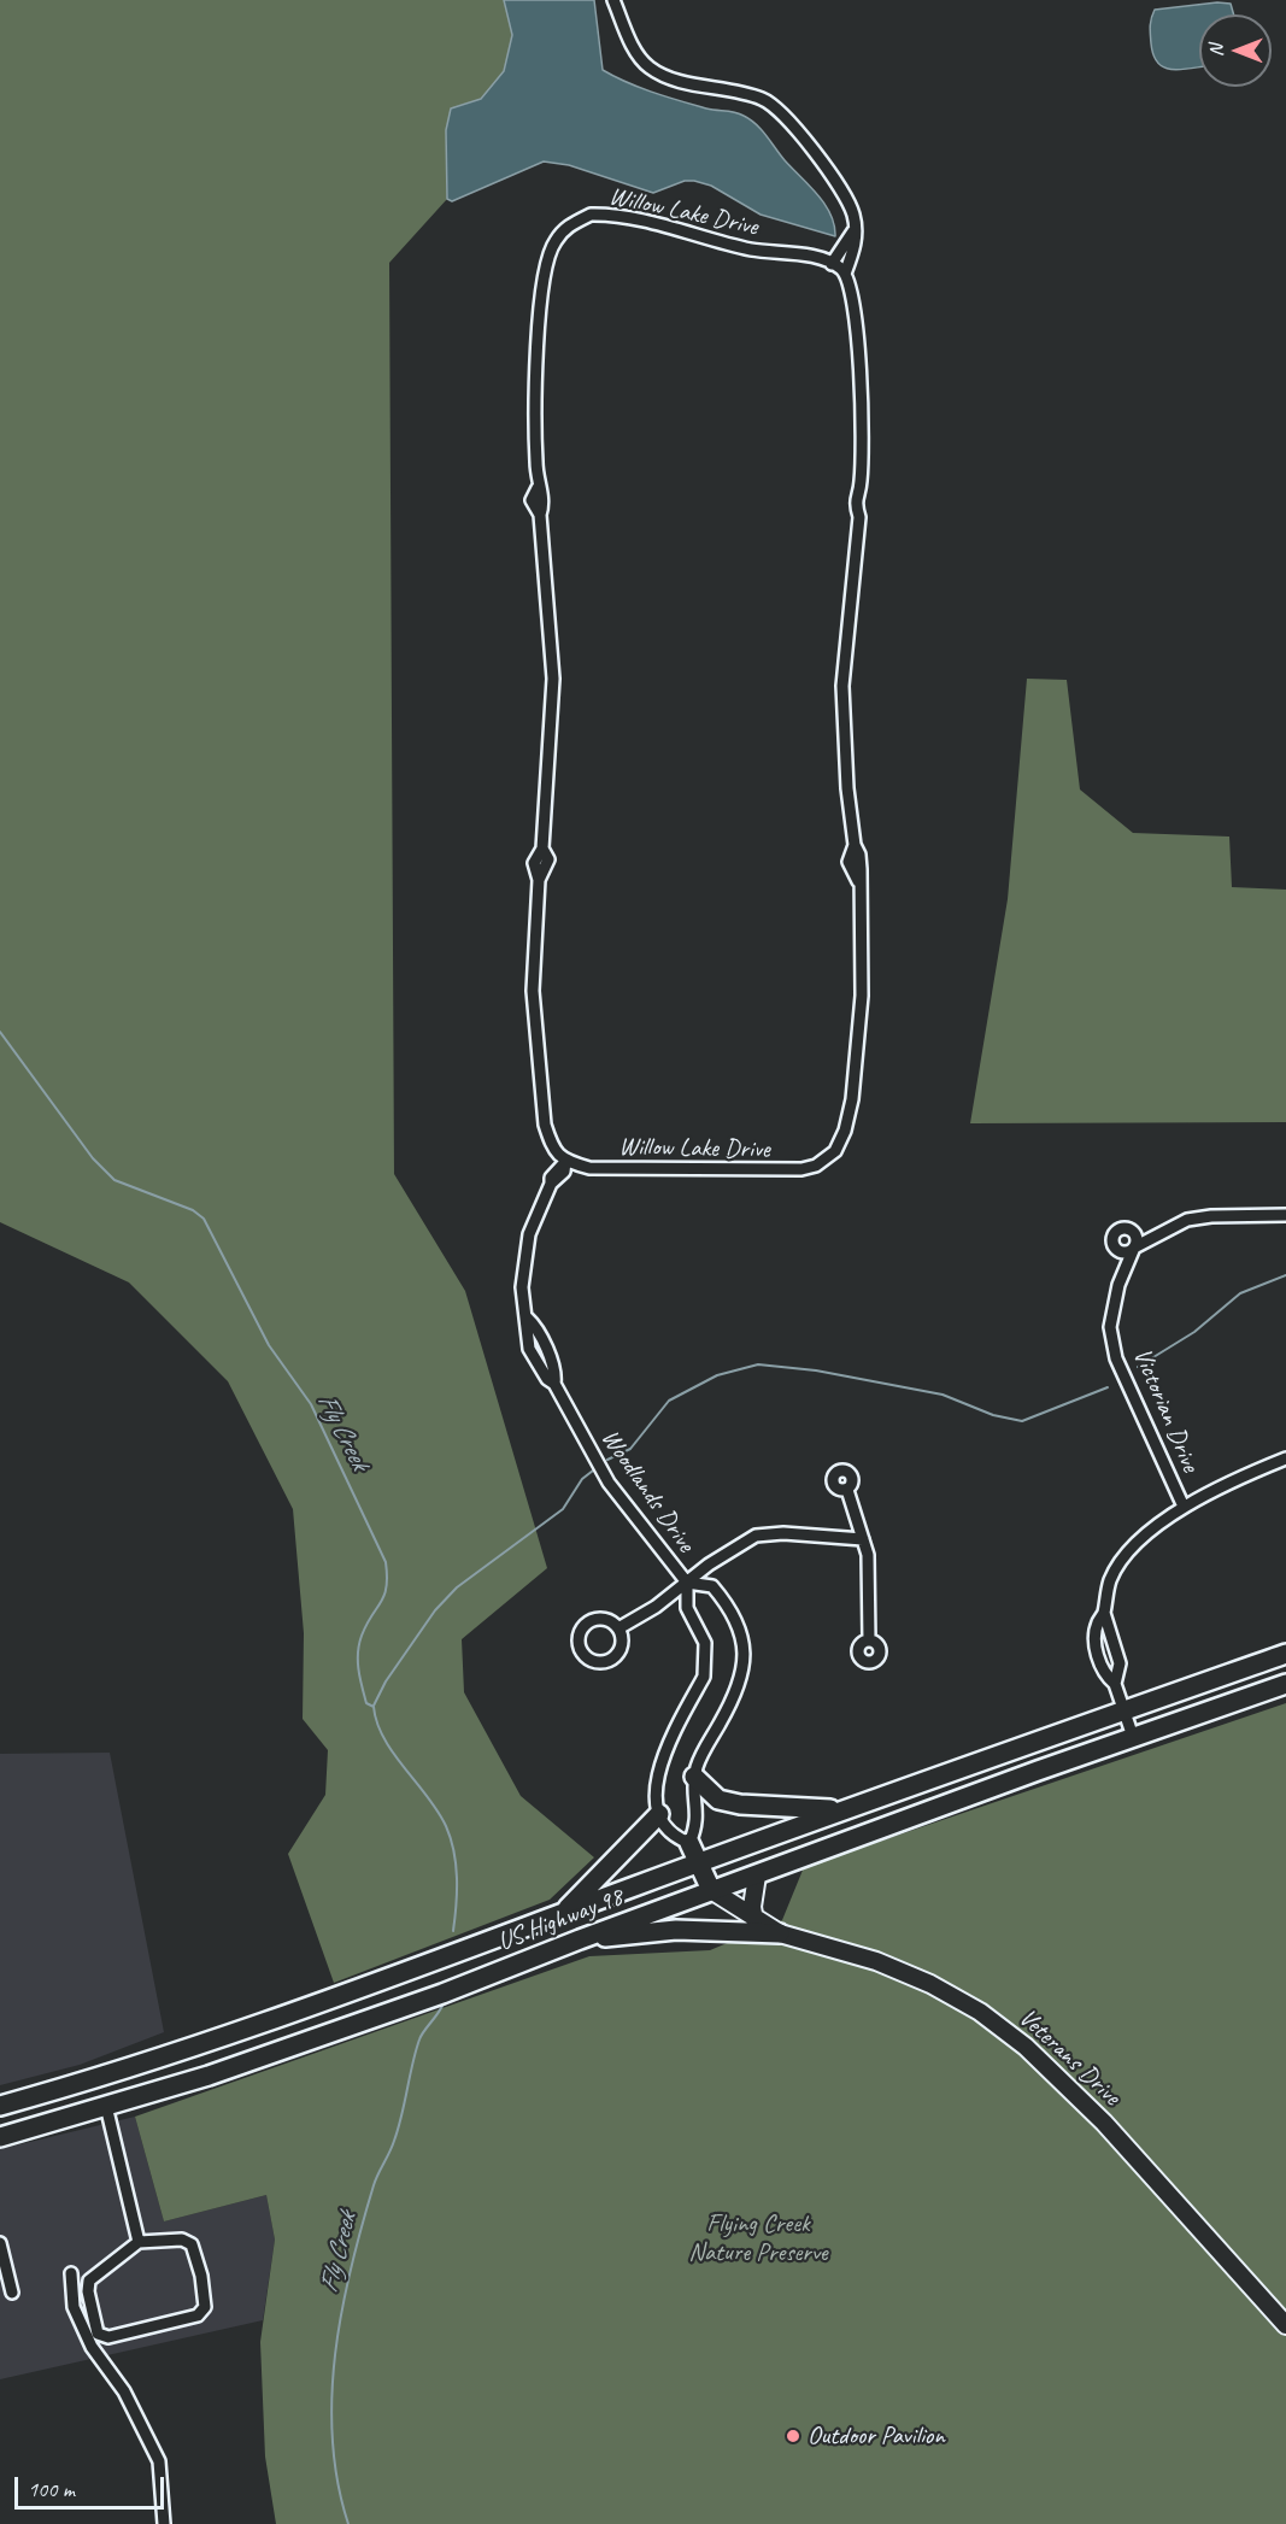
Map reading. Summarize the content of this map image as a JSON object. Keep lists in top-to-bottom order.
{
  "streets": {
    "main road": ["US Highway 98"],
    "street": [
      "Willow Lake Drive",
      "Victorian Drive",
      "Woodlands Drive",
      "Veterans Drive"
    ]
  },
  "crossings": [
    ["Willow Lake Drive", "Woodlands Drive"],
    ["US Highway 98", "Veterans Drive"]
  ],
  "water": ["Fly Creek"],
  "parks": ["Flying Creek Nature Preserve"],
  "places": ["Outdoor Pavilion"],
  "scale_bar": "100 m",
  "north": "left"
}
